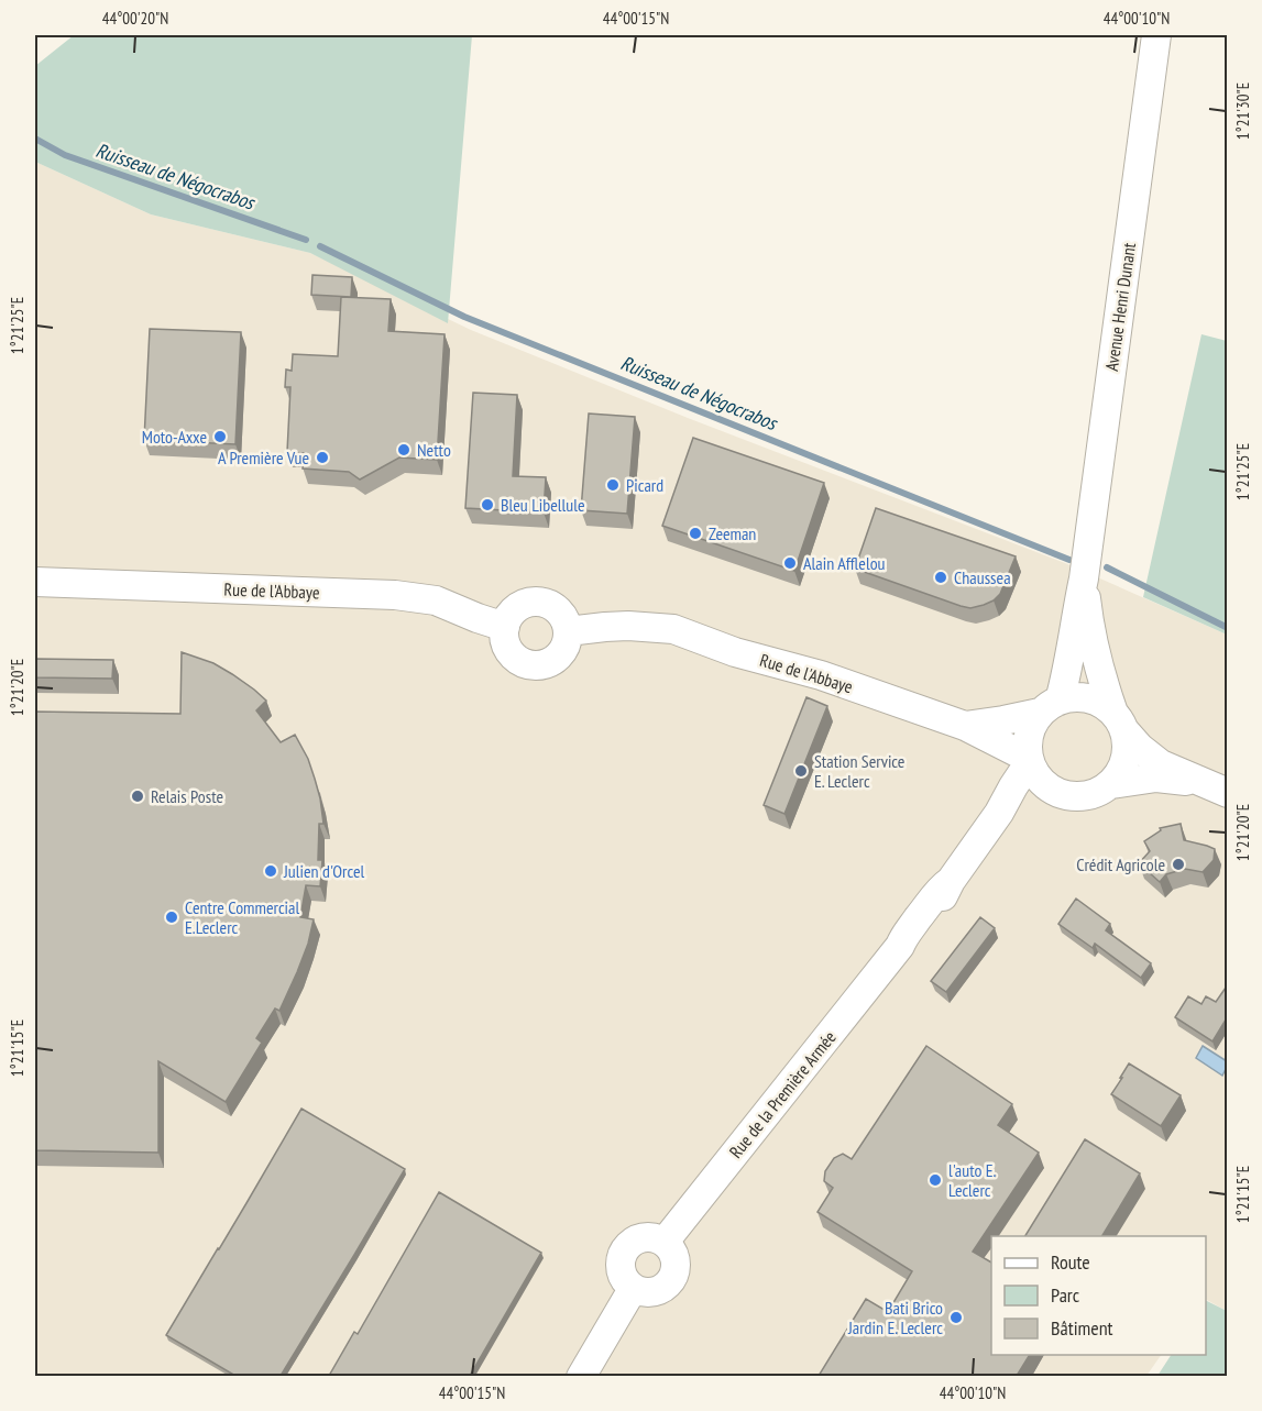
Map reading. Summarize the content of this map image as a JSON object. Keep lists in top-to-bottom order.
{
  "streets": {
    "main road": ["Avenue Henri Dunant", "Rue de l'Abbaye", "Rue de la Première Armée"]
  },
  "crossings": [
    ["Avenue Henri Dunant", "Rue de l'Abbaye"],
    ["Avenue Henri Dunant", "Rue de la Première Armée"],
    ["Rue de l'Abbaye", "Rue de la Première Armée"]
  ],
  "water": ["Ruisseau de Négocrabos"],
  "places": [
    "Moto-Axxe",
    "Netto",
    "A Première Vue",
    "Picard",
    "Bleu Libellule",
    "Zeeman",
    "Alain Afflelou",
    "Chaussea",
    "Station Service E. Leclerc",
    "Relais Poste",
    "Crédit Agricole",
    "Julien d'Orcel",
    "Centre Commercial E.Leclerc",
    "l'auto E. Leclerc",
    "Bati Brico Jardin E. Leclerc"
  ],
  "legend": ["Route", "Parc", "Bâtiment"],
  "coordinates": [
    "44°00'20\"N",
    "44°00'15\"N",
    "44°00'10\"N",
    "1°21'30\"E",
    "1°21'25\"E",
    "1°21'20\"E",
    "1°21'15\"E"
  ]
}
